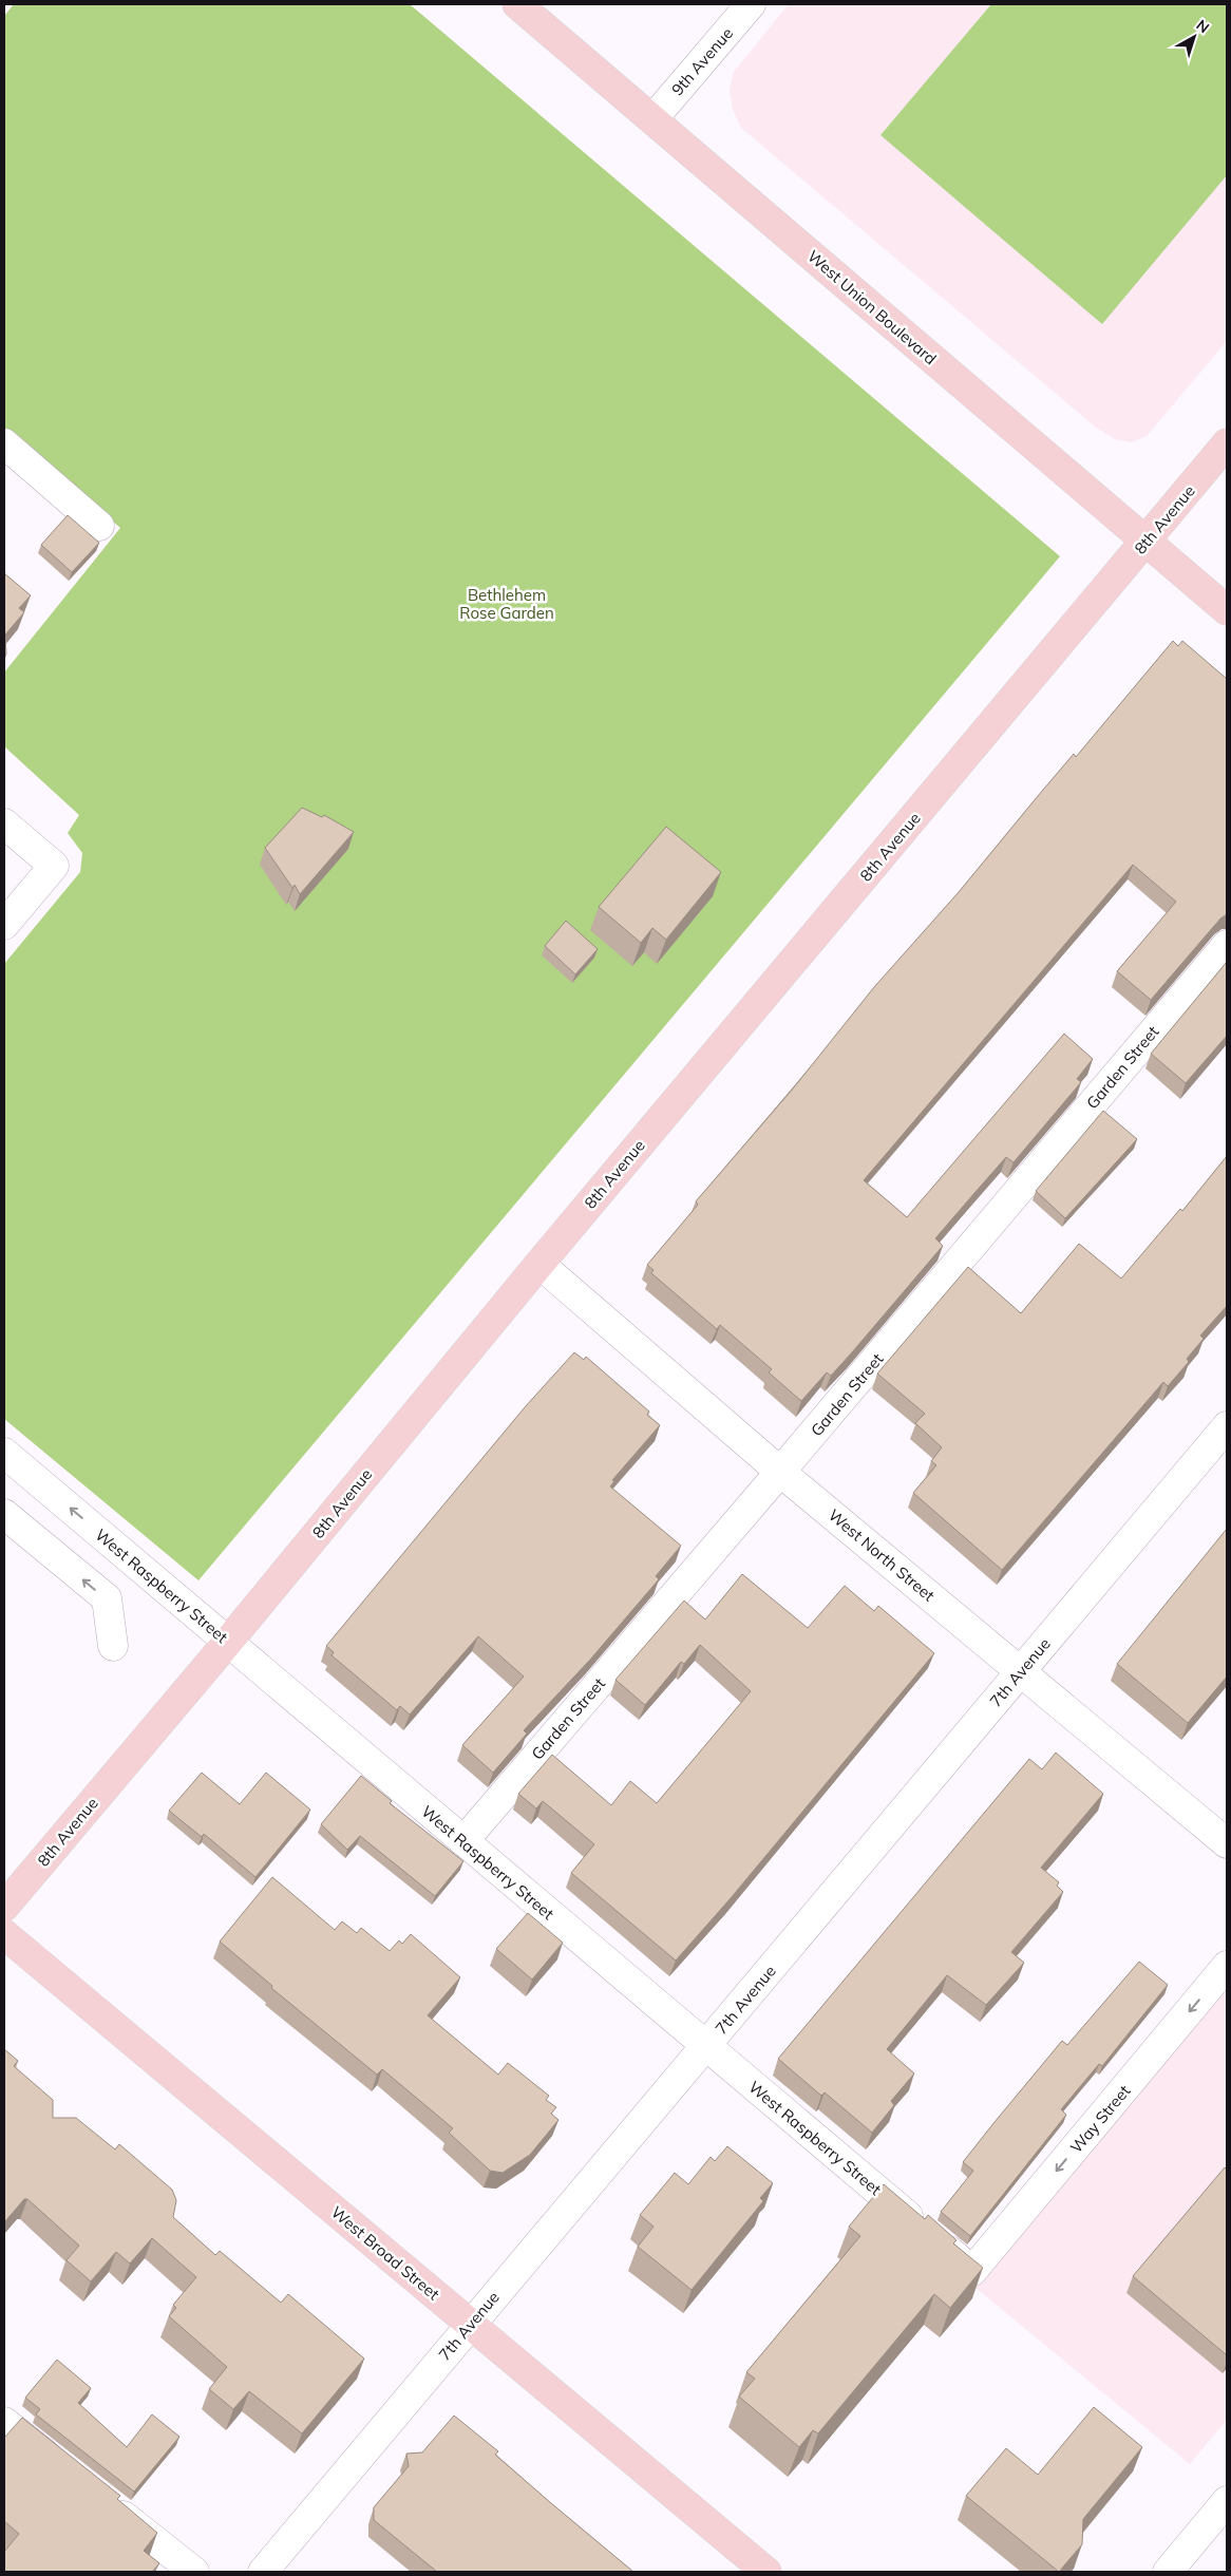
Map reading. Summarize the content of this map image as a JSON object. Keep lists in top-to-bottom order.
{
  "streets": {
    "main road": ["West Union Boulevard", "8th Avenue", "West Broad Street"],
    "street": [
      "9th Avenue",
      "Garden Street",
      "West North Street",
      "West Raspberry Street",
      "7th Avenue",
      "Way Street"
    ]
  },
  "crossings": [
    ["9th Avenue", "West Union Boulevard"],
    ["West Union Boulevard", "8th Avenue"],
    ["8th Avenue", "West North Street"],
    ["8th Avenue", "West Raspberry Street"],
    ["Garden Street", "West North Street"],
    ["Garden Street", "West Raspberry Street"],
    ["West North Street", "7th Avenue"],
    ["West Raspberry Street", "7th Avenue"],
    ["West Raspberry Street", "Way Street"],
    ["7th Avenue", "West Broad Street"]
  ],
  "one_way": ["Way Street"],
  "parks": ["Bethlehem Rose Garden"],
  "north": "top right"
}
